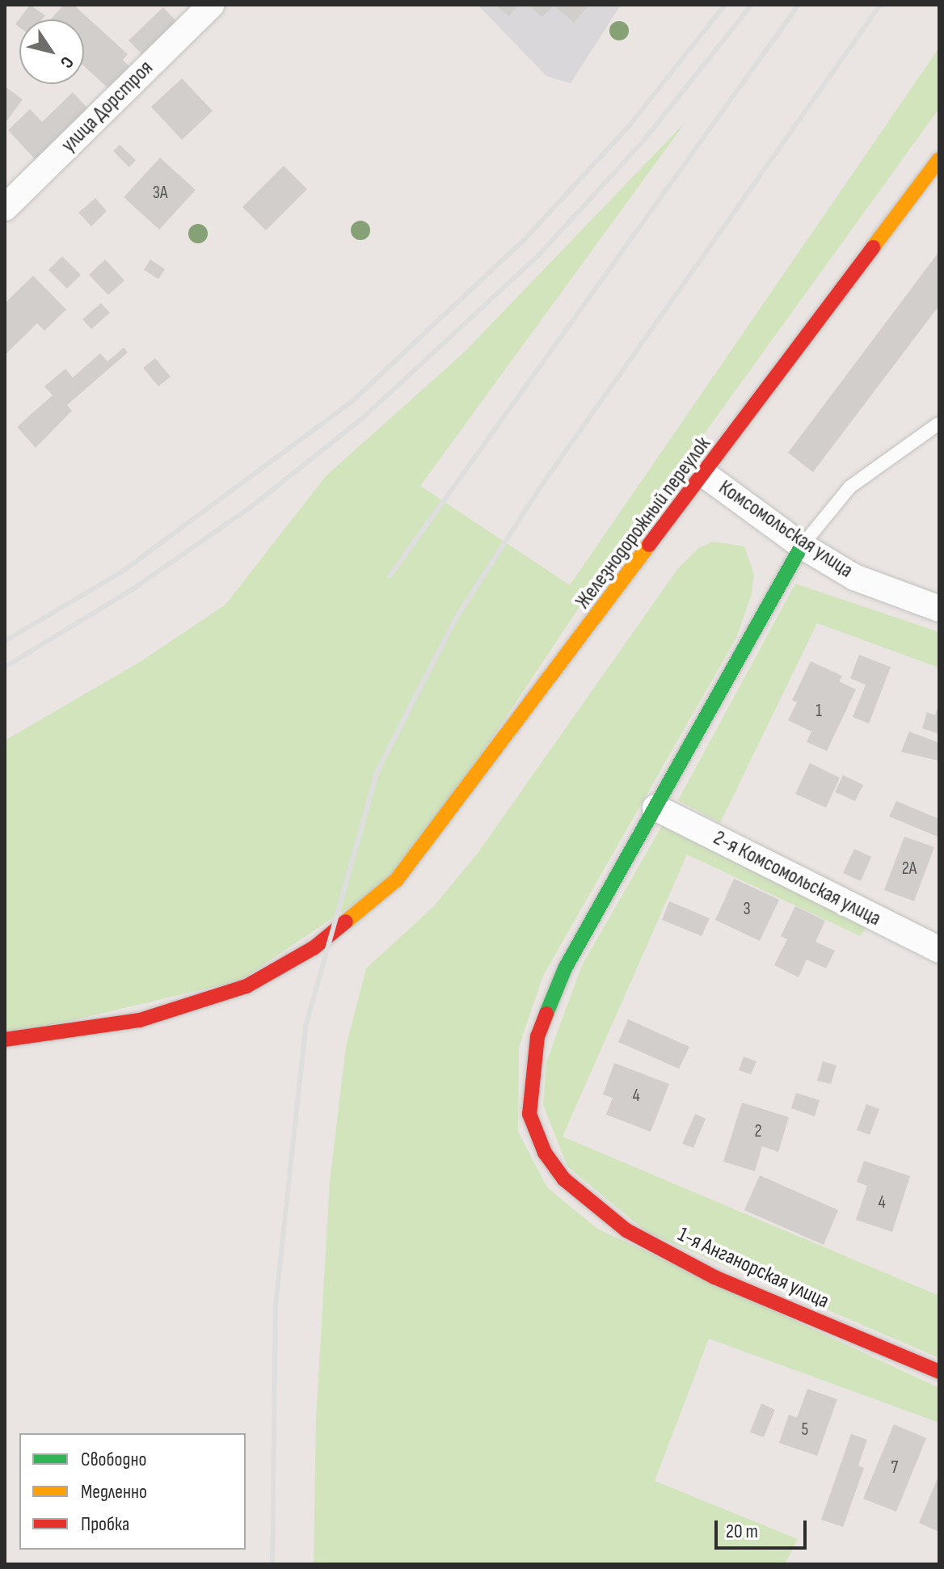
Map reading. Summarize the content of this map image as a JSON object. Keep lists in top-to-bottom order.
{
  "streets": {
    "street": [
      "улица Дорстроя",
      "Железнодорожный переулок",
      "Комсомольская улица",
      "2-я Комсомольская улица",
      "1-я Анганорская улица"
    ]
  },
  "crossings": [
    ["Железнодорожный переулок", "Комсомольская улица"],
    ["Комсомольская улица", "1-я Анганорская улица"],
    ["2-я Комсомольская улица", "1-я Анганорская улица"]
  ],
  "house_numbers": [
    "3А",
    "1",
    "2А",
    "3",
    "4",
    "2",
    "4",
    "5",
    "7"
  ],
  "legend": ["Свободно", "Медленно", "Пробка"],
  "scale_bar": "20 m",
  "north": "bottom right"
}
